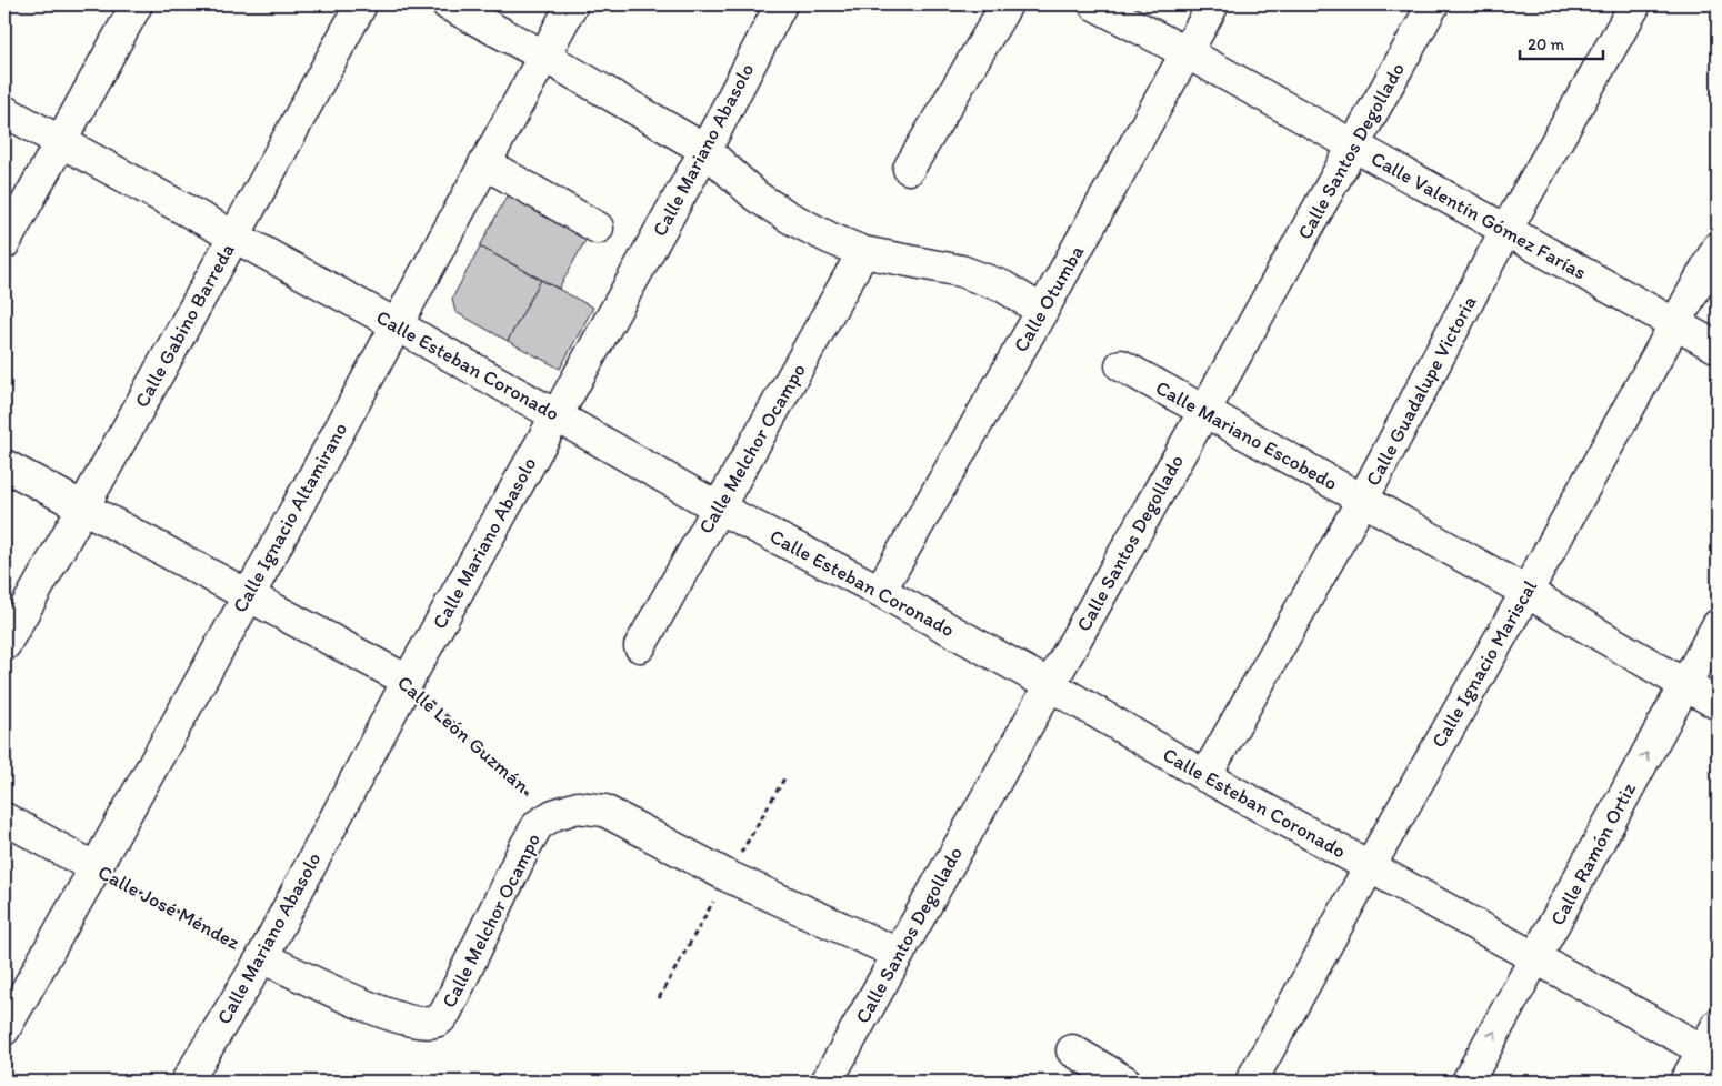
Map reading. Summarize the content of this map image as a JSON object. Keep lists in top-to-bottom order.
{
  "streets": {
    "street": [
      "Calle Mariano Abasolo",
      "Calle Santos Degollado",
      "Calle Valentín Gómez Farías",
      "Calle Otumba",
      "Calle Gabino Barreda",
      "Calle Esteban Coronado",
      "Calle Guadalupe Victoria",
      "Calle Mariano Escobedo",
      "Calle Melchor Ocampo",
      "Calle Ignacio Altamirano",
      "Calle Ignacio Mariscal",
      "Calle León Guzmán",
      "Calle Ramón Ortiz",
      "Calle José Méndez"
    ]
  },
  "crossings": [
    ["Calle Mariano Abasolo", "Calle Esteban Coronado"],
    ["Calle Mariano Abasolo", "Calle León Guzmán"],
    ["Calle Mariano Abasolo", "Calle José Méndez"],
    ["Calle Santos Degollado", "Calle Valentín Gómez Farías"],
    ["Calle Santos Degollado", "Calle Esteban Coronado"],
    ["Calle Santos Degollado", "Calle Mariano Escobedo"],
    ["Calle Valentín Gómez Farías", "Calle Otumba"],
    ["Calle Valentín Gómez Farías", "Calle Guadalupe Victoria"],
    ["Calle Valentín Gómez Farías", "Calle Ignacio Mariscal"],
    ["Calle Otumba", "Calle Esteban Coronado"],
    ["Calle Gabino Barreda", "Calle Esteban Coronado"],
    ["Calle Gabino Barreda", "Calle León Guzmán"],
    ["Calle Esteban Coronado", "Calle Guadalupe Victoria"],
    ["Calle Esteban Coronado", "Calle Melchor Ocampo"],
    ["Calle Esteban Coronado", "Calle Ignacio Altamirano"],
    ["Calle Esteban Coronado", "Calle Ignacio Mariscal"],
    ["Calle Esteban Coronado", "Calle Ramón Ortiz"],
    ["Calle Guadalupe Victoria", "Calle Mariano Escobedo"],
    ["Calle Mariano Escobedo", "Calle Ignacio Mariscal"],
    ["Calle Mariano Escobedo", "Calle Ramón Ortiz"],
    ["Calle Melchor Ocampo", "Calle León Guzmán"],
    ["Calle Melchor Ocampo", "Calle José Méndez"],
    ["Calle Ignacio Altamirano", "Calle León Guzmán"],
    ["Calle Ignacio Altamirano", "Calle José Méndez"]
  ],
  "one_way": ["Calle Ramón Ortiz"],
  "scale_bar": "20 m"
}
